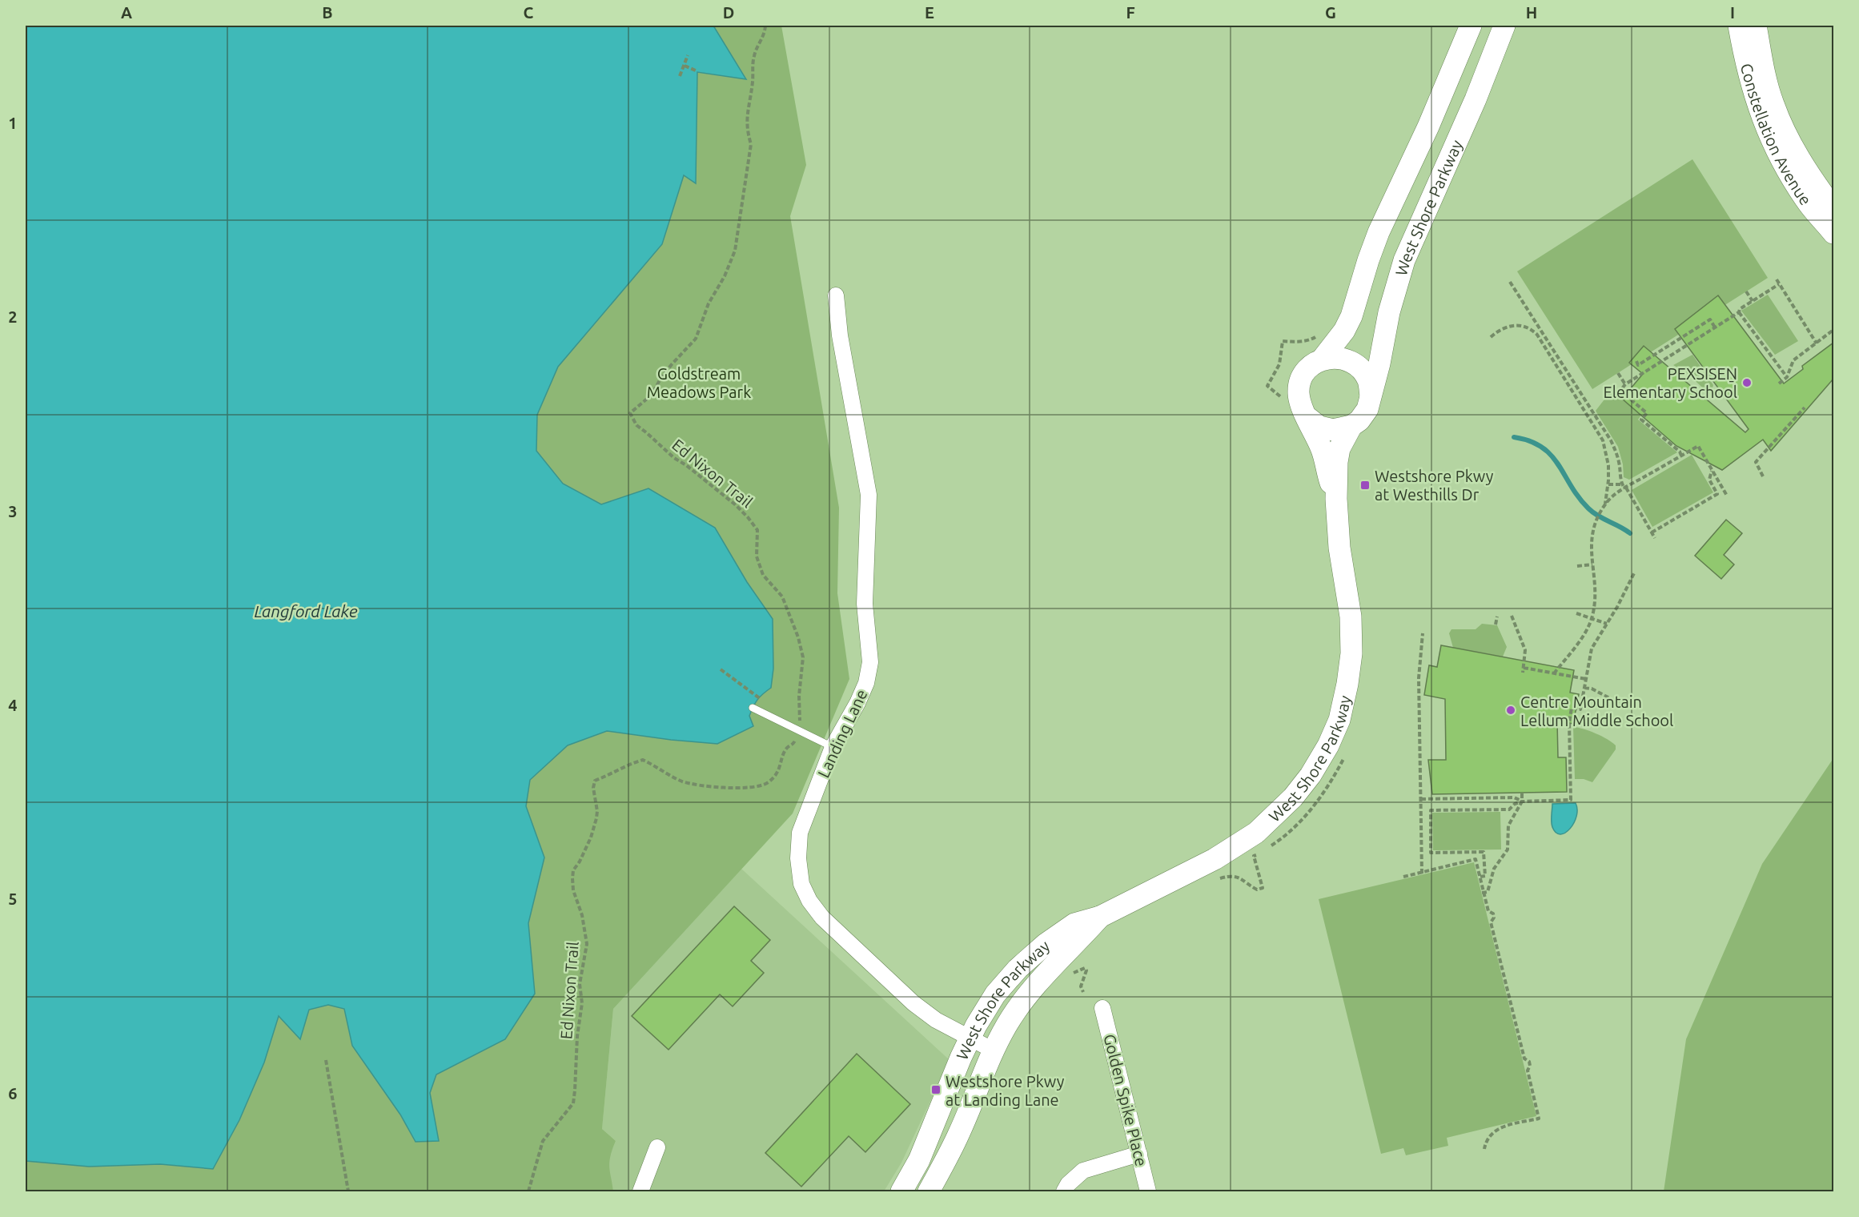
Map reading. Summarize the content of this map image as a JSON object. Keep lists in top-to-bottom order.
{
  "streets": {
    "main road": ["Constellation Avenue", "West Shore Parkway"],
    "street": ["Landing Lane", "Golden Spike Place"],
    "path": ["Ed Nixon Trail"]
  },
  "crossings": [
    ["West Shore Parkway", "Landing Lane"]
  ],
  "water": ["Langford Lake"],
  "parks": ["Goldstream Meadows Park"],
  "places": {
    "other": ["PEXSISEṈ Elementary School", "Centre Mountain Lellum Middle School"],
    "transit": ["Westshore Pkwy at Westhills Dr", "Westshore Pkwy at Landing Lane"]
  },
  "grid": {
    "columns": [
      "A",
      "B",
      "C",
      "D",
      "E",
      "F",
      "G",
      "H",
      "I"
    ],
    "rows": [
      "1",
      "2",
      "3",
      "4",
      "5",
      "6"
    ]
  }
}
